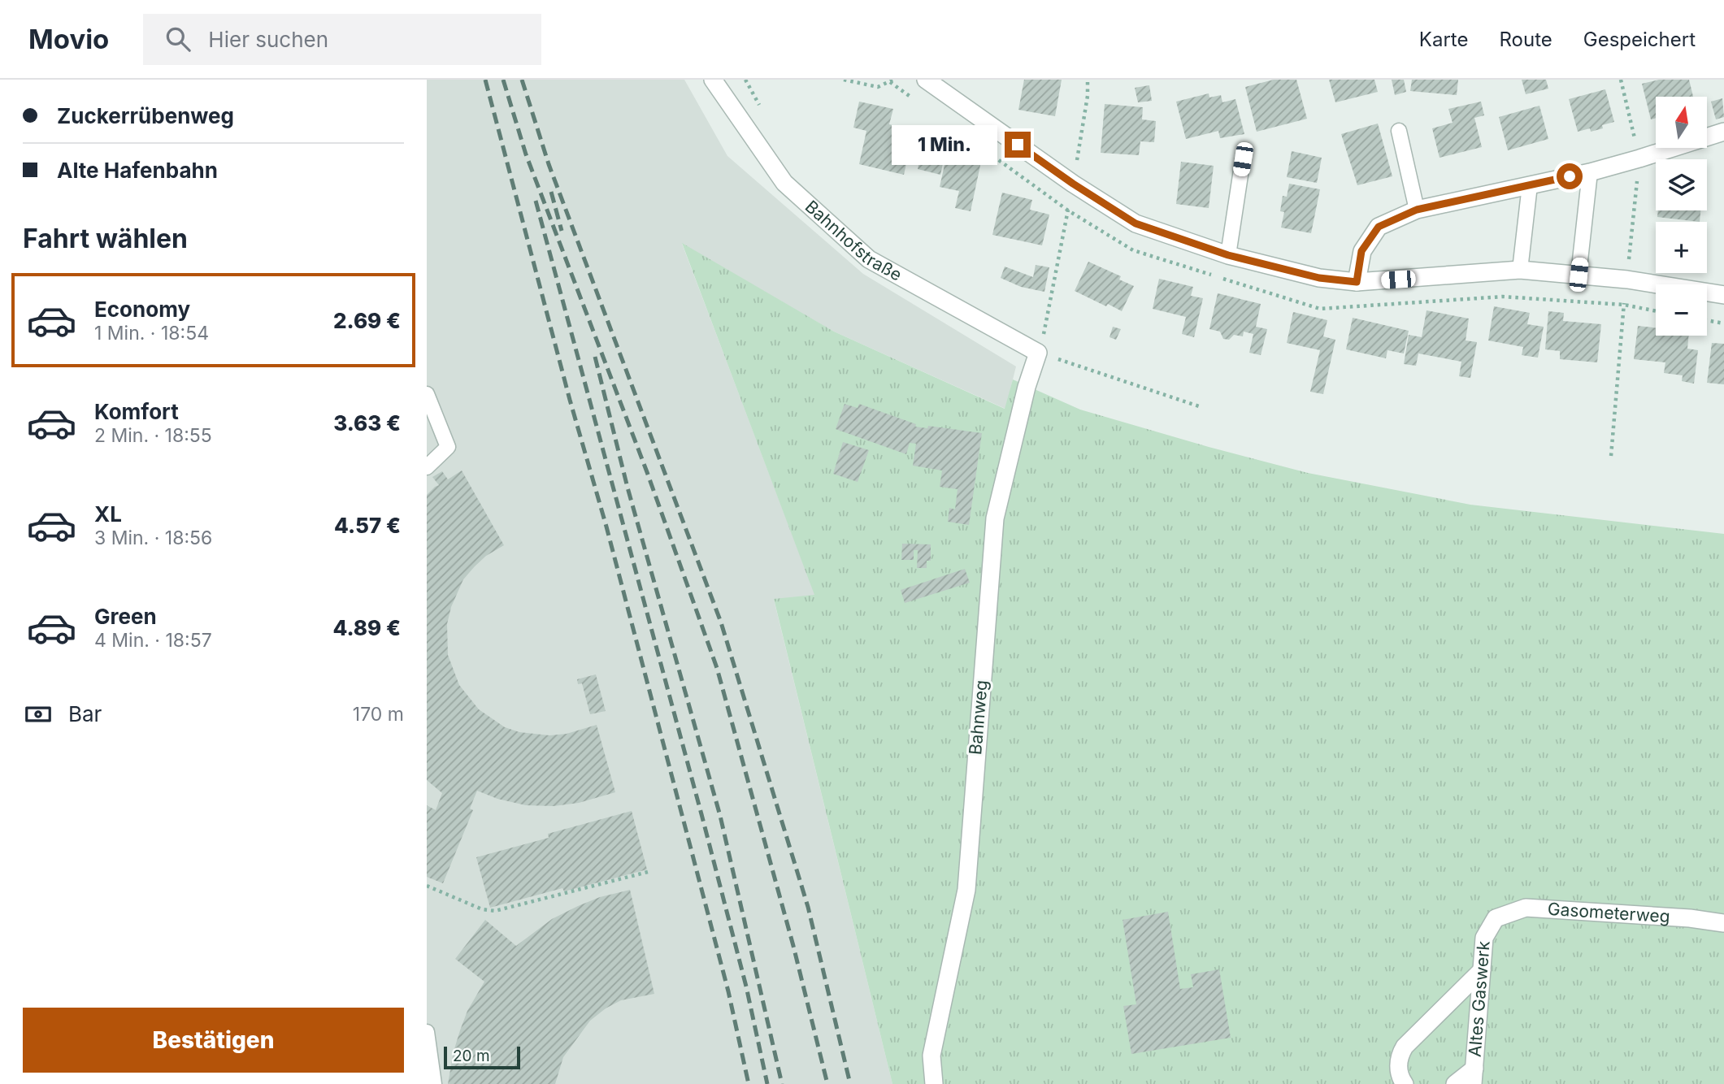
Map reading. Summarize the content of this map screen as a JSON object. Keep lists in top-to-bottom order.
{
  "streets": {
    "street": [
      "Bahnhofstraße",
      "Bahnweg",
      "Gasometerweg",
      "Altes Gaswerk"
    ]
  },
  "crossings": [
    ["Bahnhofstraße", "Bahnweg"],
    ["Gasometerweg", "Altes Gaswerk"]
  ],
  "scale_bar": "20 m",
  "north": "top",
  "page": {
    "header": "Movio",
    "search": "Hier suchen",
    "nav": ["Karte", "Route", "Gespeichert"],
    "banner": ["Zuckerrübenweg", "Alte Hafenbahn"],
    "map_buttons": ["+", "−"],
    "bubble": "1 Min.",
    "heading": "Fahrt wählen",
    "list": [
      {
        "name": "Economy",
        "note": "1 Min. · 18:54",
        "value": "2.69 €"
      },
      {
        "name": "Komfort",
        "note": "2 Min. · 18:55",
        "value": "3.63 €"
      },
      {
        "name": "XL",
        "note": "3 Min. · 18:56",
        "value": "4.57 €"
      },
      {
        "name": "Green",
        "note": "4 Min. · 18:57",
        "value": "4.89 €"
      }
    ],
    "pay": ["Bar", "170 m"],
    "buttons": "Bestätigen",
    "scale": "20 m"
  }
}
